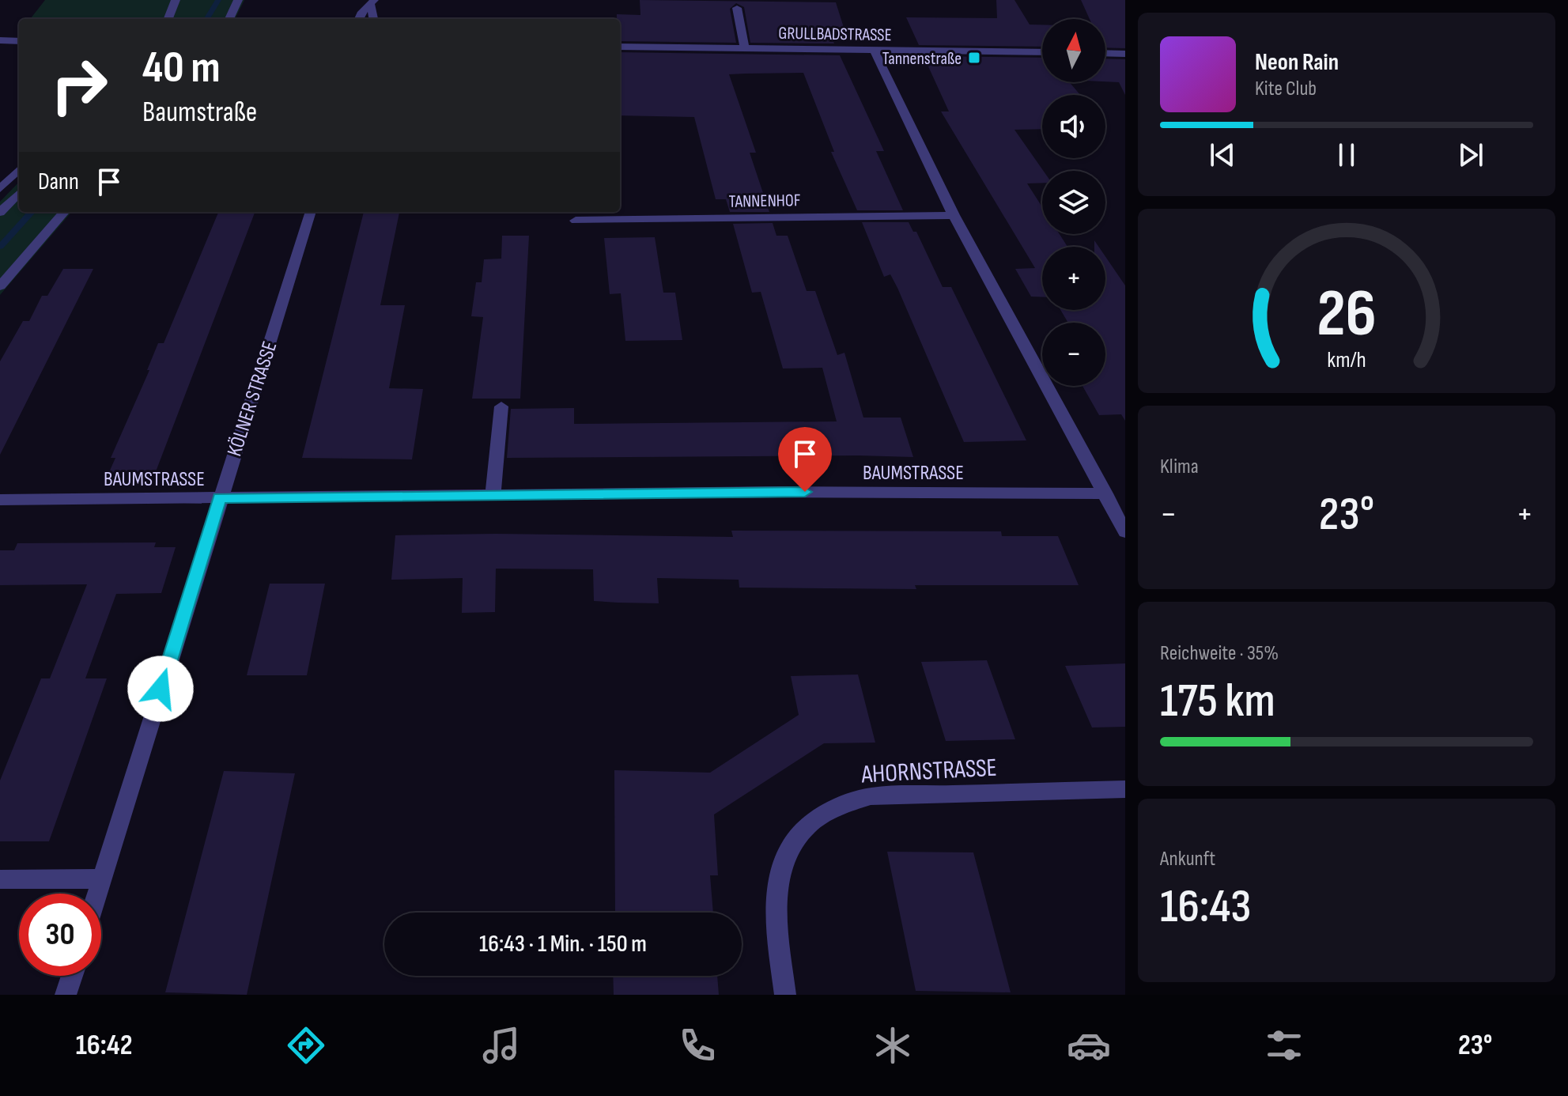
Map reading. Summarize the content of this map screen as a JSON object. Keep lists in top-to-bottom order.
{
  "streets": {
    "street": [
      "GRULLBADSTRASSE",
      "TANNENHOF",
      "KÖLNER STRASSE",
      "BAUMSTRASSE",
      "AHORNSTRASSE"
    ]
  },
  "crossings": [
    ["KÖLNER STRASSE", "BAUMSTRASSE"]
  ],
  "places": {
    "transit": ["Tannenstraße"]
  },
  "north": "top",
  "page": {
    "map_buttons": ["+", "−"],
    "turn": ["40 m", "Baumstraße"],
    "song": ["Neon Rain", "Kite Club"],
    "then": "Dann",
    "tile": [
      "Klima",
      ["Reichweite · 35%", "175 km"],
      ["Ankunft", "16:43"]
    ],
    "heat": ["−", "23°", "+"],
    "limit": "30",
    "trip": "16:43 · 1 Min. · 150 m",
    "tabs": ["16:42", "23°"],
    "gauge": ["26", "km/h"]
  }
}
